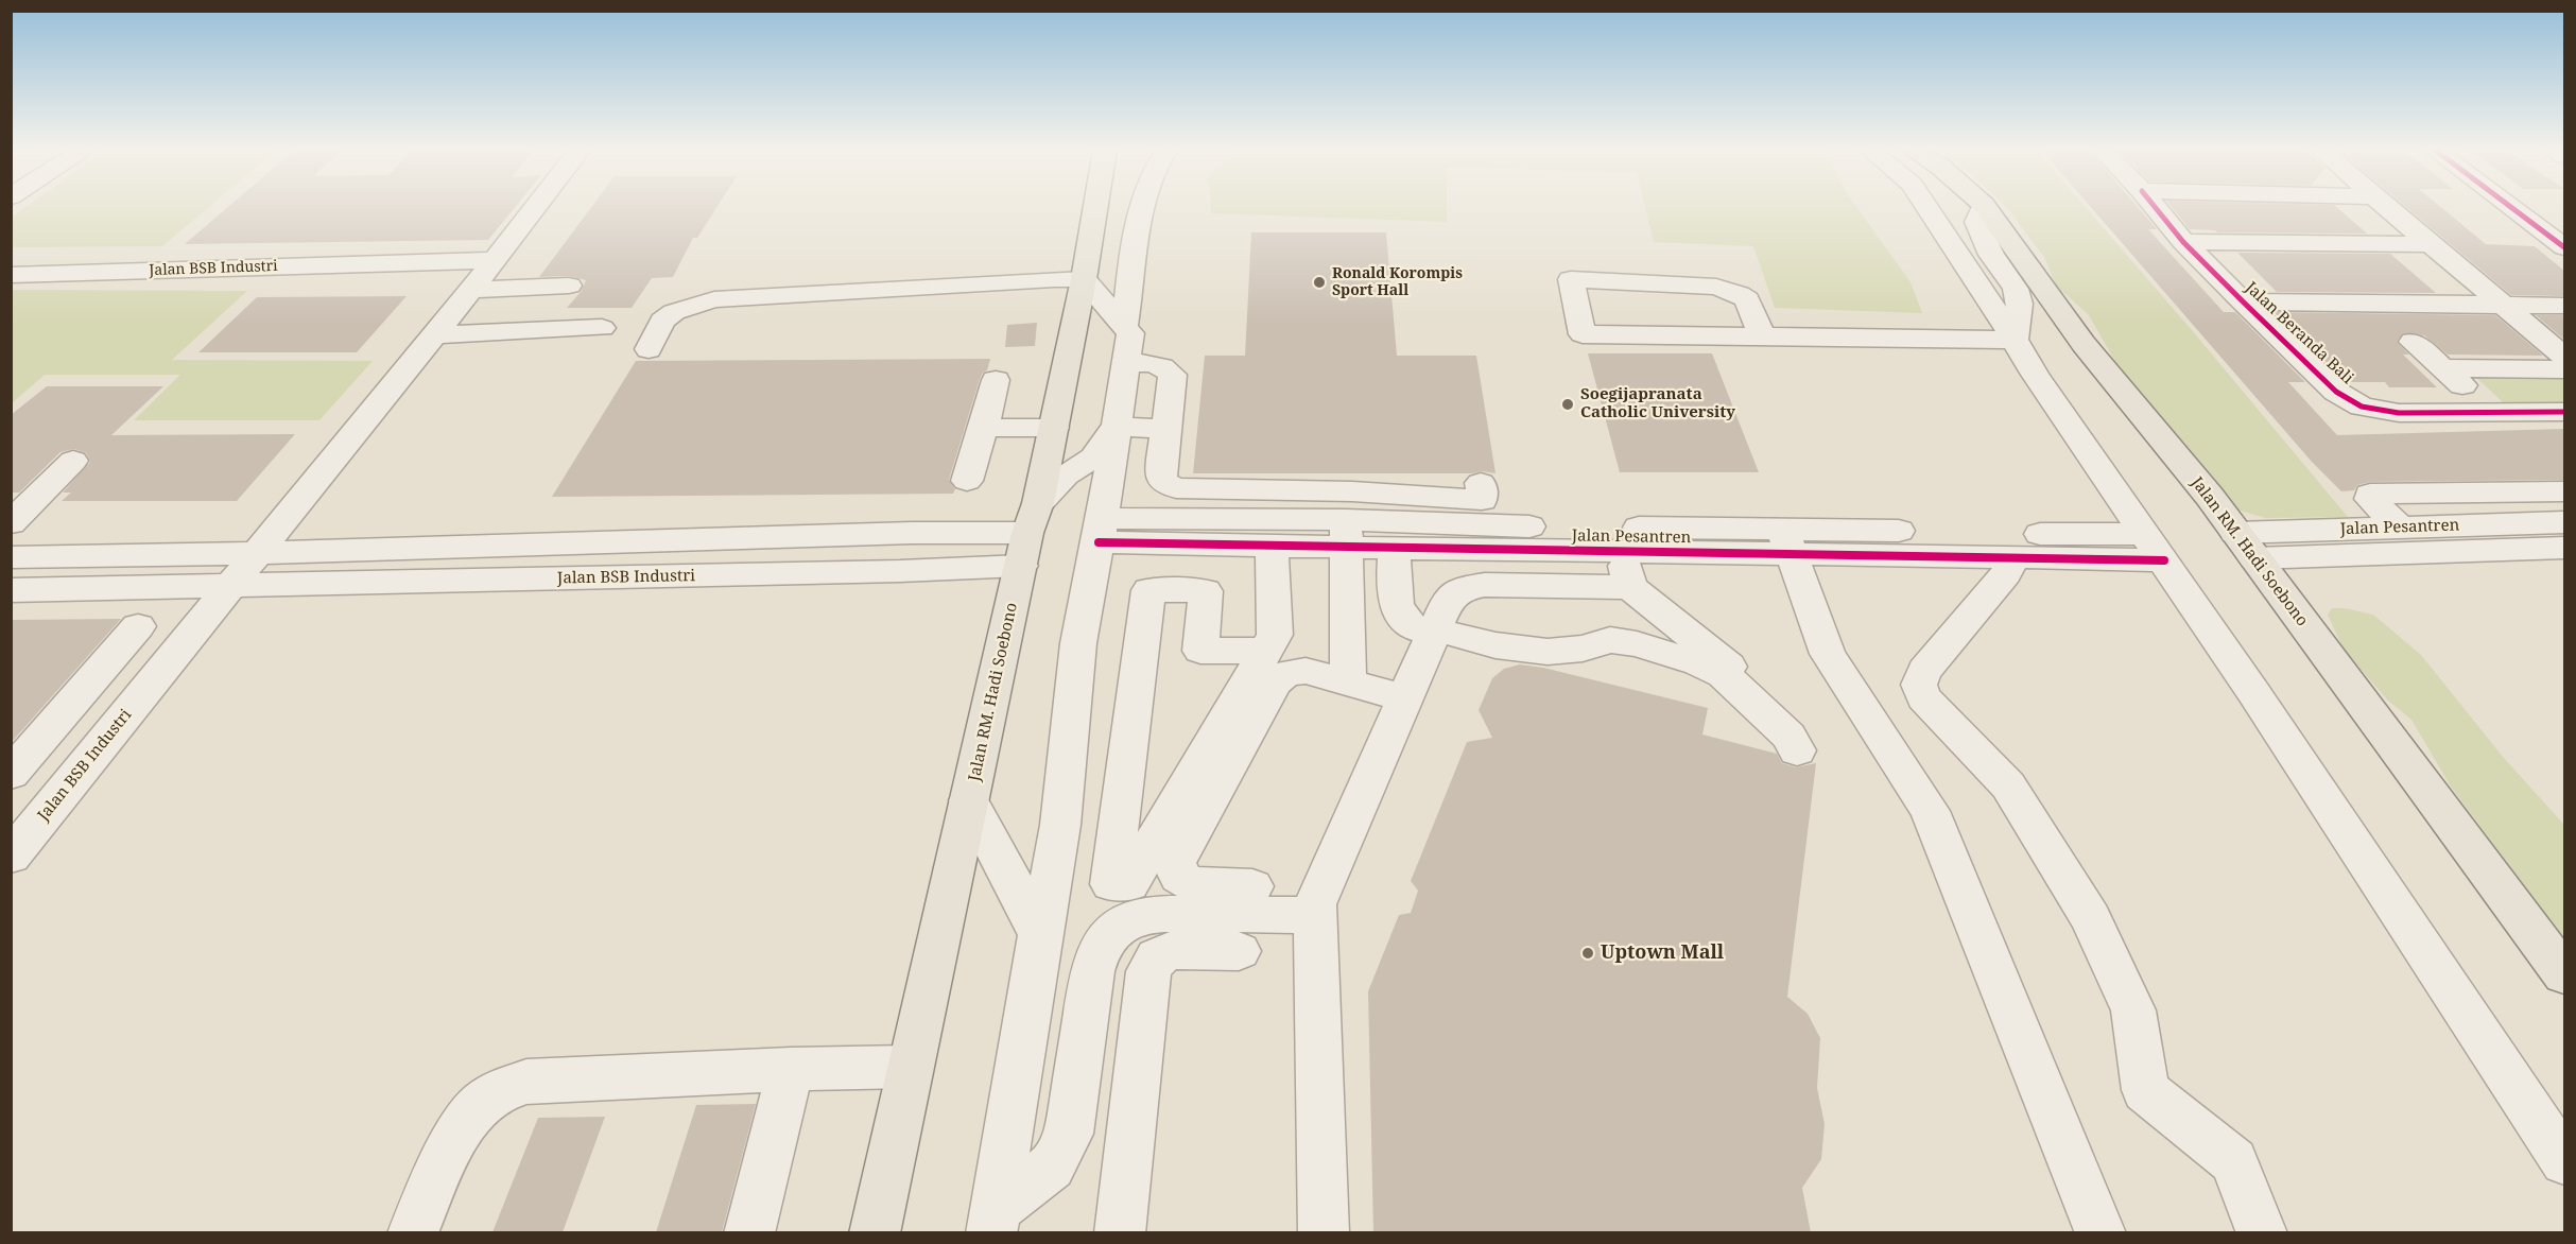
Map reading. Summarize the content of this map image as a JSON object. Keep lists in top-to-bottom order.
{
  "streets": {
    "main road": ["Jalan RM. Hadi Soebono"],
    "street": ["Jalan BSB Industri", "Jalan Beranda Bali", "Jalan Pesantren"]
  },
  "crossings": [
    ["Jalan BSB Industri", "Jalan RM. Hadi Soebono"],
    ["Jalan Pesantren", "Jalan RM. Hadi Soebono"]
  ],
  "places": ["Ronald Korompis Sport Hall", "Soegijapranata Catholic University", "Uptown Mall"]
}
